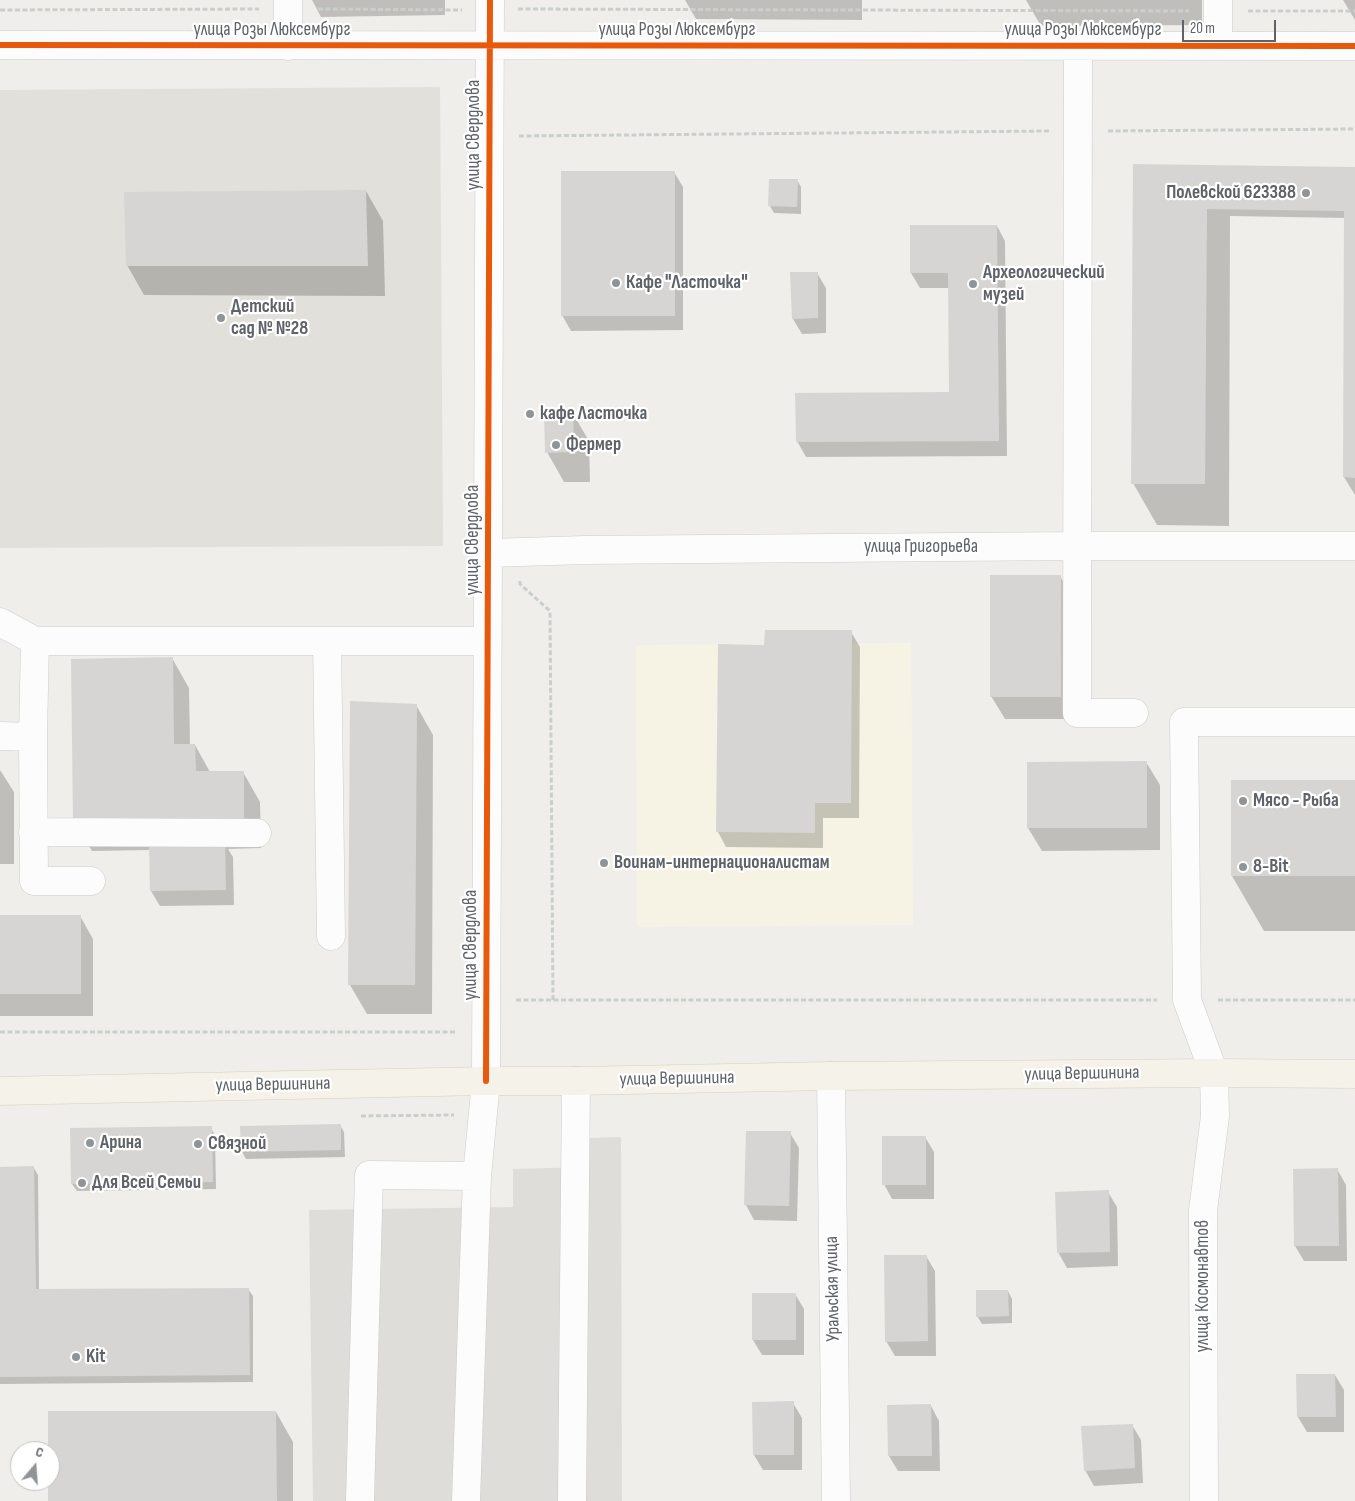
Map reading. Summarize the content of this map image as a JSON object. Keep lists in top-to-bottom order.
{
  "streets": {
    "main road": ["улица Вершинина"],
    "street": [
      "улица Розы Люксембург",
      "улица Свердлова",
      "улица Григорьева",
      "улица Космонавтов",
      "Уральская улица"
    ]
  },
  "crossings": [
    ["улица Розы Люксембург", "улица Свердлова"],
    ["улица Свердлова", "улица Григорьева"],
    ["улица Свердлова", "улица Вершинина"],
    ["улица Вершинина", "улица Космонавтов"],
    ["улица Вершинина", "Уральская улица"]
  ],
  "places": [
    "Полевской 623388",
    "Кафе \"Ласточка\"",
    "Археологический музей",
    "Детский сад № №28",
    "кафе Ласточка",
    "Фермер",
    "Мясо - Рыба",
    "Воинам-интернационалистам",
    "8-Bit",
    "Арина",
    "Связной",
    "Для Всей Семьи",
    "Kit"
  ],
  "scale_bar": "20 m",
  "north": "top"
}
